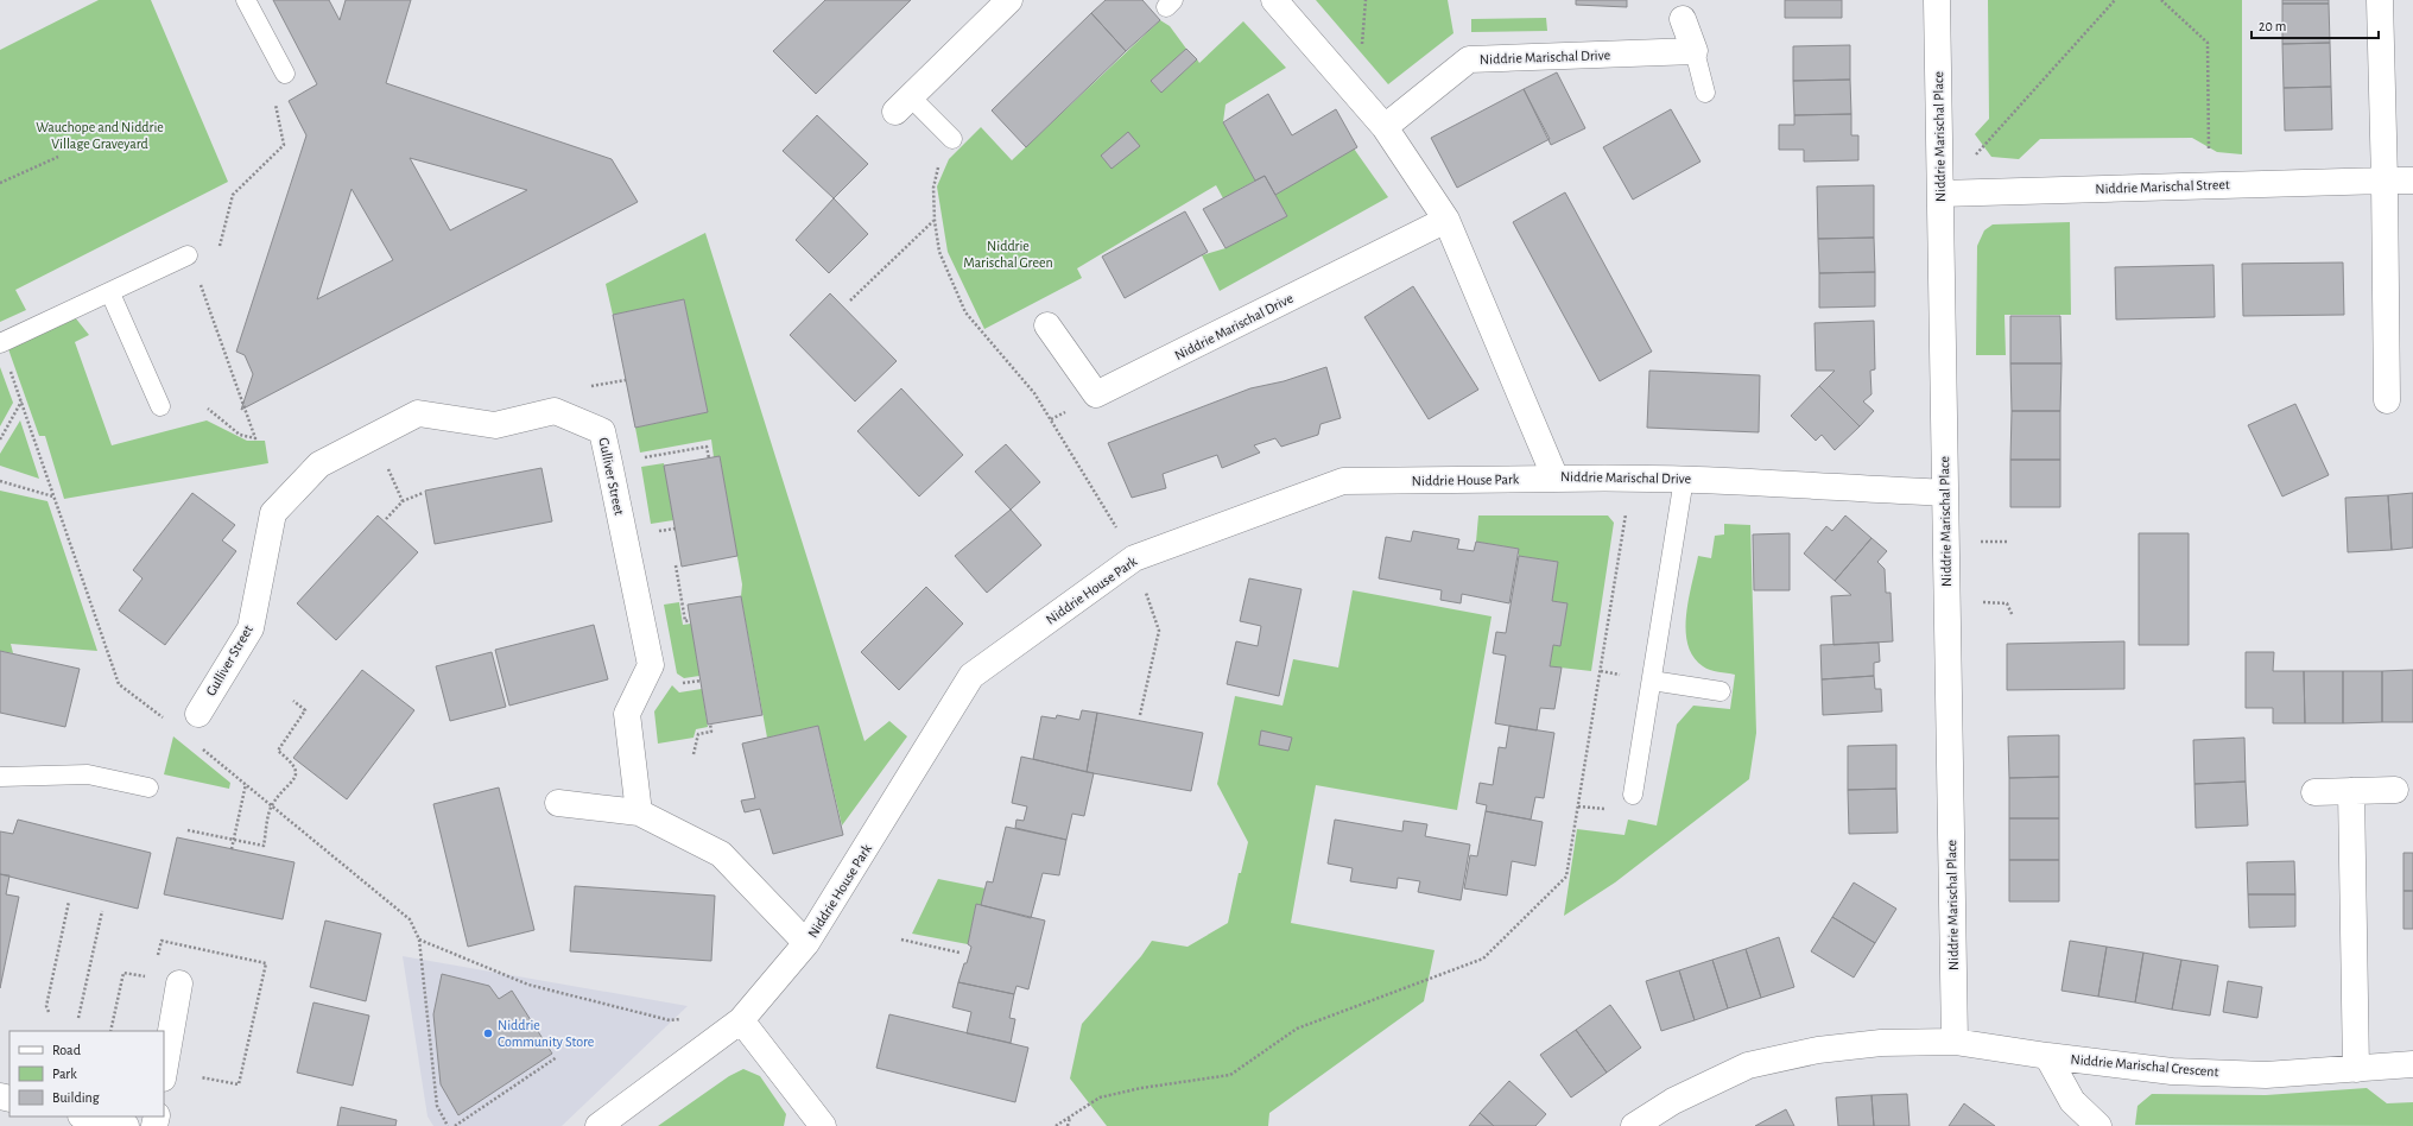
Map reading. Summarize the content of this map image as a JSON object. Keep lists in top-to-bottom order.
{
  "streets": {
    "street": [
      "Niddrie Marischal Drive",
      "Niddrie Marischal Place",
      "Niddrie Marischal Street",
      "Gulliver Street",
      "Niddrie House Park",
      "Niddrie Marischal Crescent"
    ]
  },
  "crossings": [
    ["Niddrie Marischal Drive", "Niddrie Marischal Place"],
    ["Niddrie Marischal Drive", "Niddrie House Park"],
    ["Niddrie Marischal Place", "Niddrie Marischal Street"],
    ["Niddrie Marischal Place", "Niddrie Marischal Crescent"],
    ["Gulliver Street", "Niddrie House Park"]
  ],
  "parks": ["Wauchope and Niddrie Village Graveyard", "Niddrie Marischal Green"],
  "places": ["Niddrie Community Store"],
  "legend": ["Road", "Park", "Building"],
  "scale_bar": "20 m"
}
